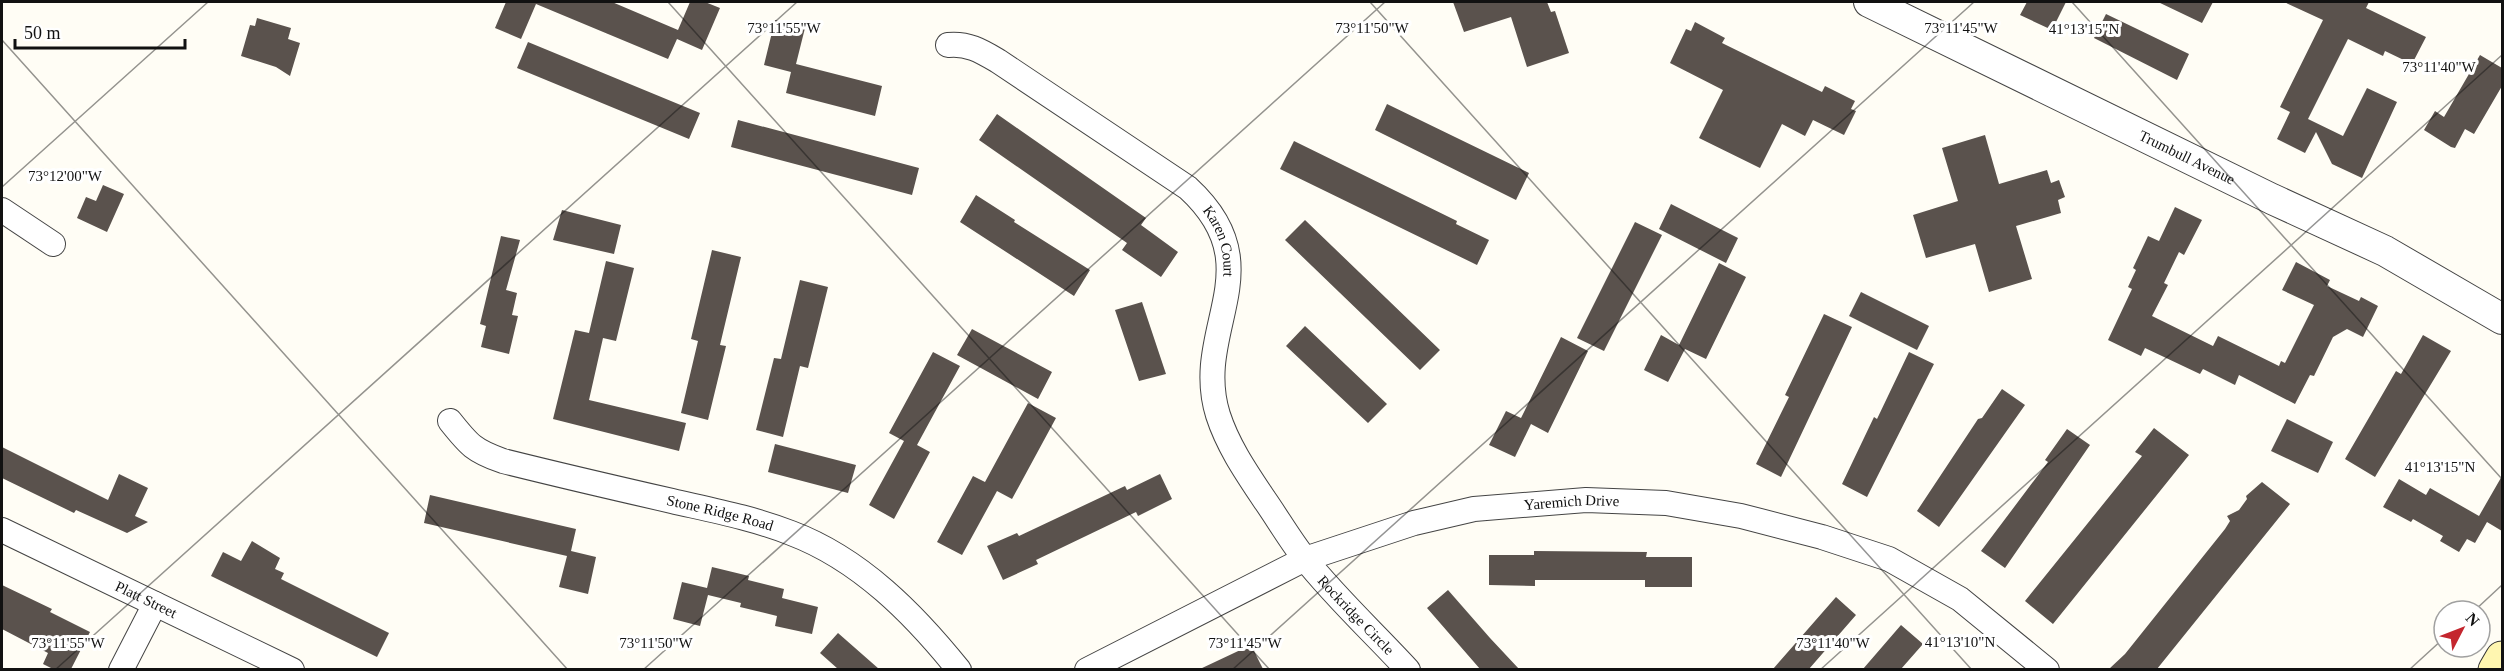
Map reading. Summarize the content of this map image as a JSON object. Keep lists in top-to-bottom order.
{
  "streets": {
    "street": [
      "Trumbull Avenue",
      "Karen Court",
      "Yaremich Drive",
      "Stone Ridge Road",
      "Platt Street",
      "Rockridge Circle"
    ]
  },
  "crossings": [
    ["Karen Court", "Yaremich Drive"],
    ["Karen Court", "Rockridge Circle"],
    ["Yaremich Drive", "Rockridge Circle"]
  ],
  "scale_bar": "50 m",
  "north": "top right",
  "coordinates": [
    "73°11'50\"W",
    "73°11'55\"W",
    "73°11'45\"W",
    "41°13'15\"N",
    "73°11'40\"W",
    "73°12'00\"W",
    "41°13'10\"N"
  ]
}
